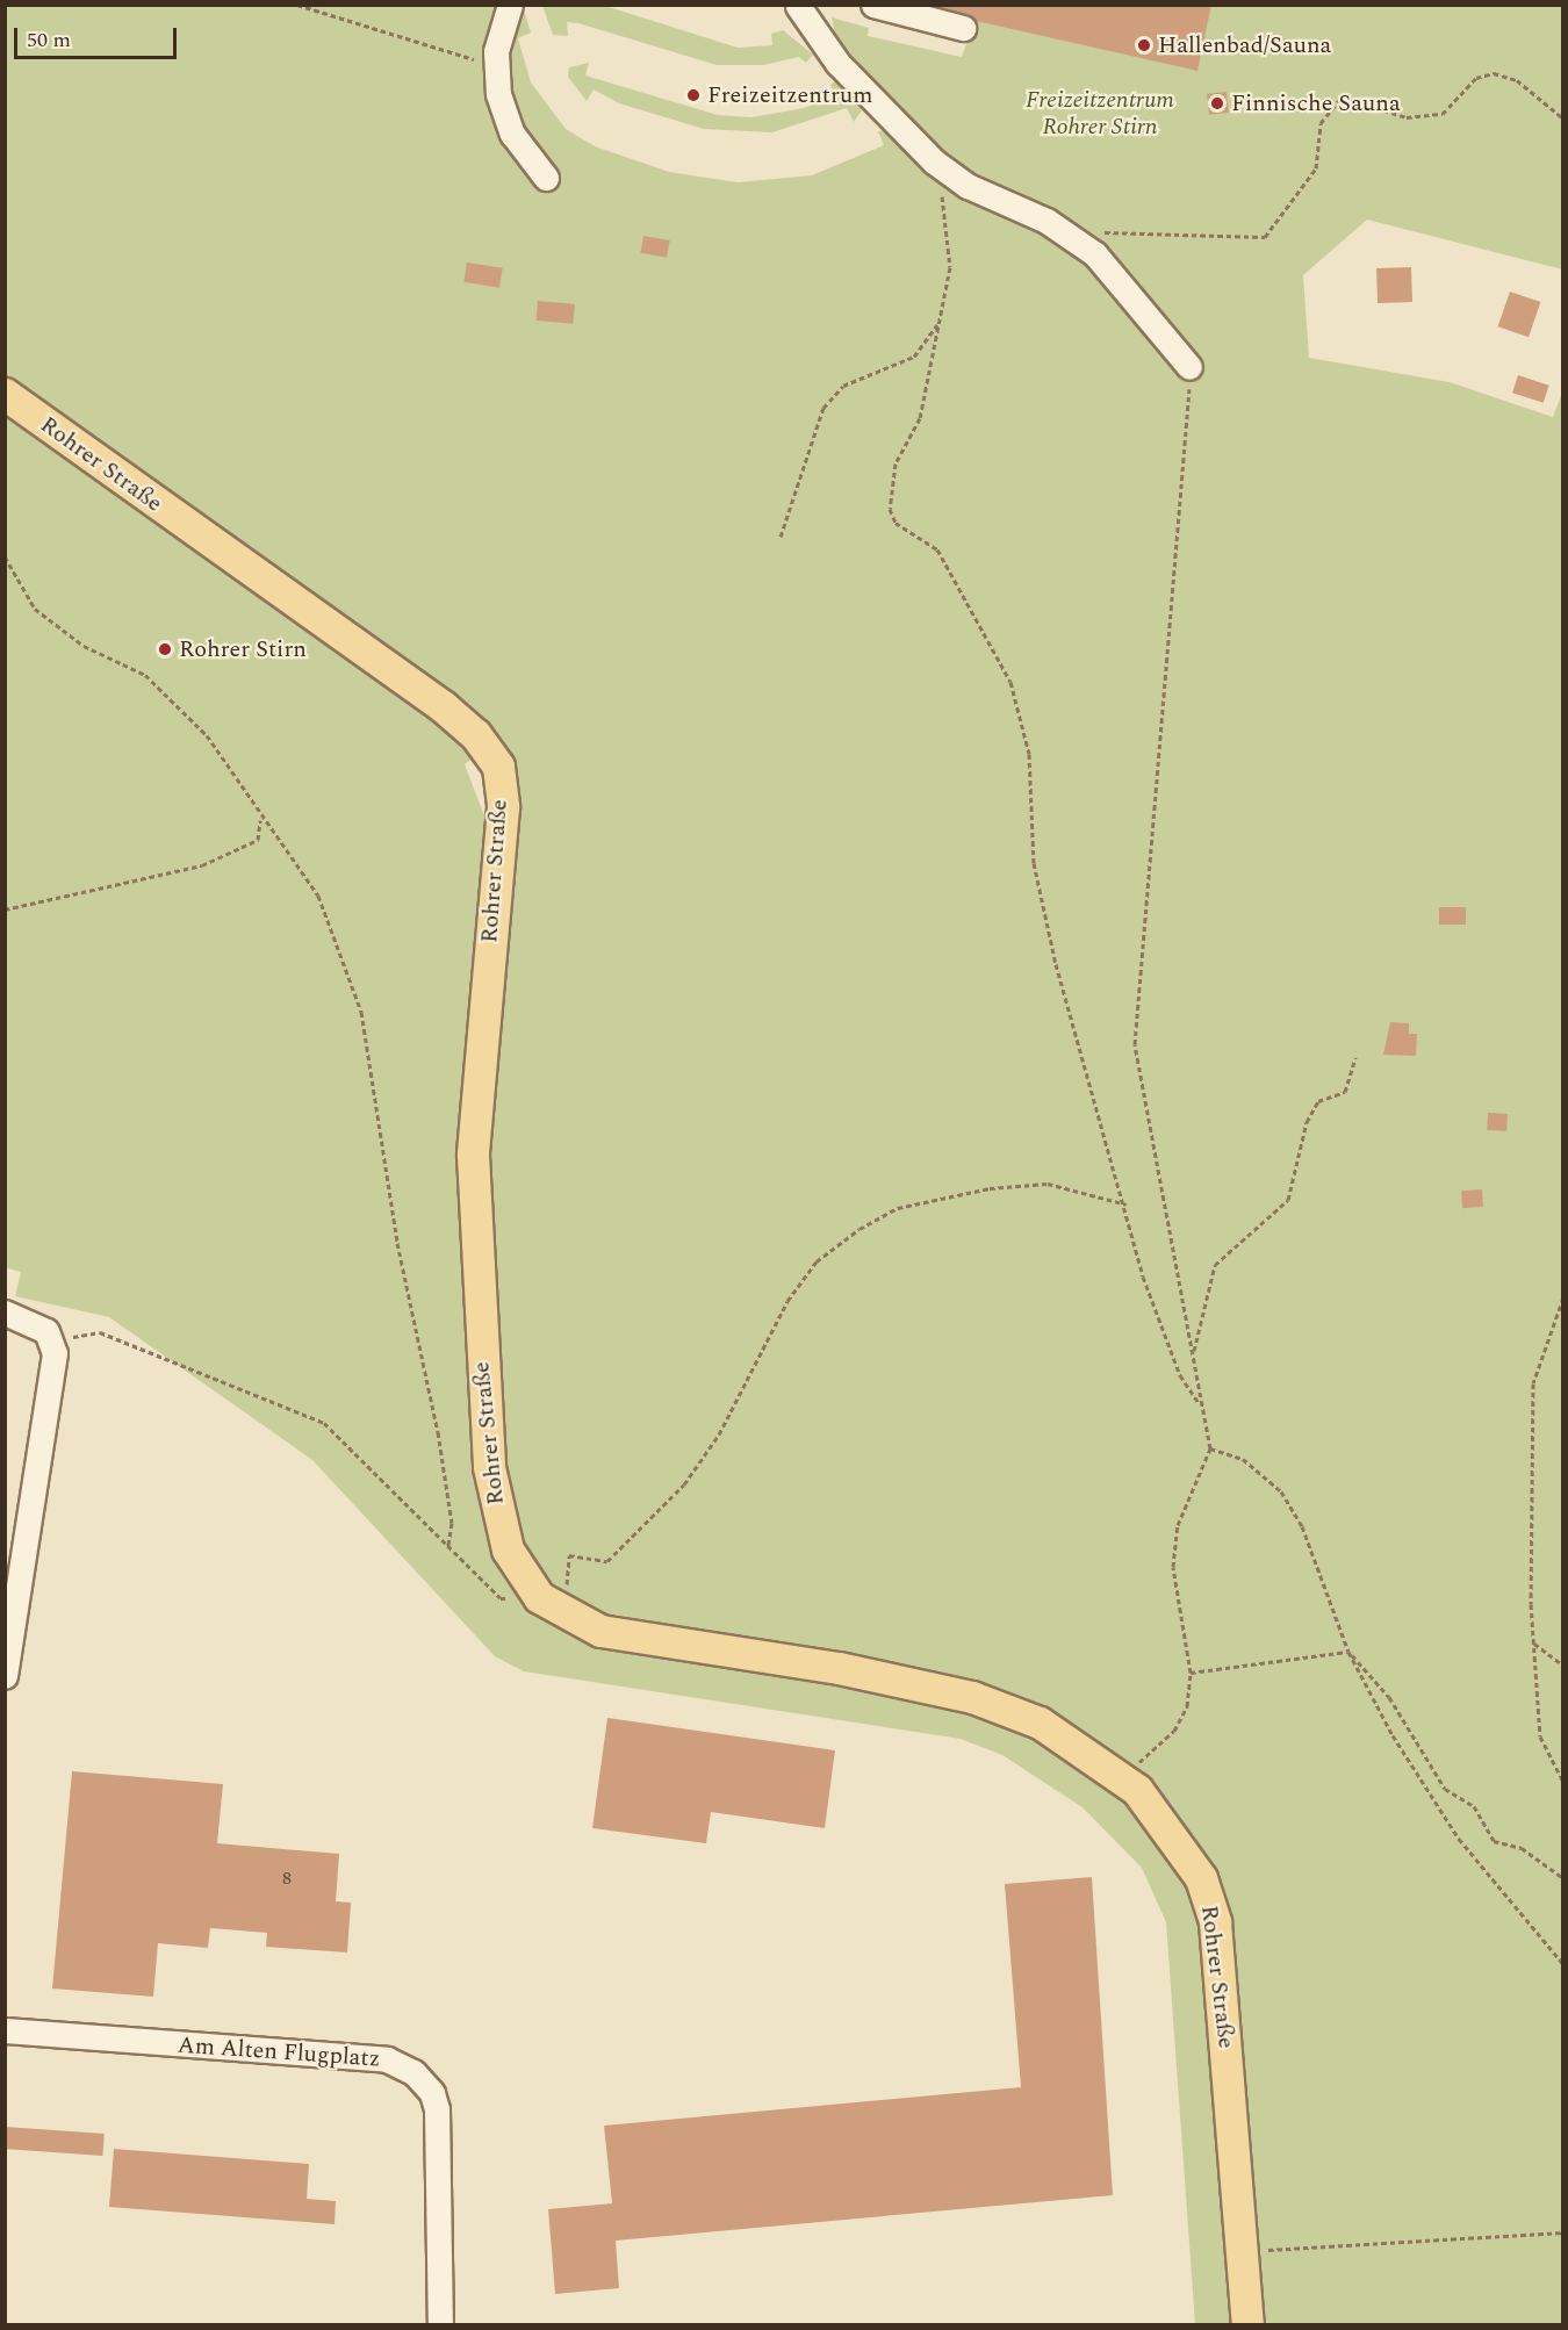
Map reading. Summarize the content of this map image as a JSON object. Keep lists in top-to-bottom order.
{
  "streets": {
    "main road": ["Rohrer Straße"],
    "street": ["Am Alten Flugplatz"]
  },
  "parks": ["Freizeitzentrum Rohrer Stirn"],
  "places": [
    "Hallenbad/Sauna",
    "Freizeitzentrum",
    "Finnische Sauna",
    "Rohrer Stirn"
  ],
  "house_numbers": ["8"],
  "scale_bar": "50 m"
}
